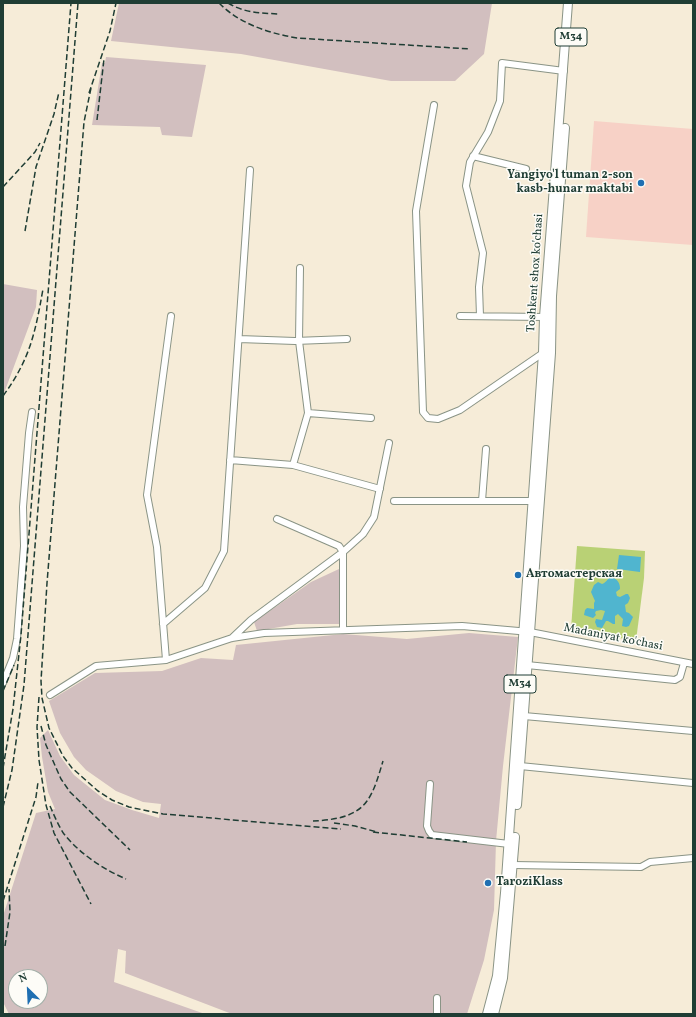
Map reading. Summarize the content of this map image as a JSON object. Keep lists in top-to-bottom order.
{
  "streets": {
    "main road": ["M34", "Toshkent shox ko'chasi"],
    "street": ["Madaniyat ko'chasi"]
  },
  "crossings": [
    ["M34", "Toshkent shox ko'chasi"],
    ["M34", "Madaniyat ko'chasi"]
  ],
  "places": ["Yangiyo'l tuman 2-son kasb-hunar maktabi", "Автомастерская", "TaroziKlass"],
  "north": "top left"
}
